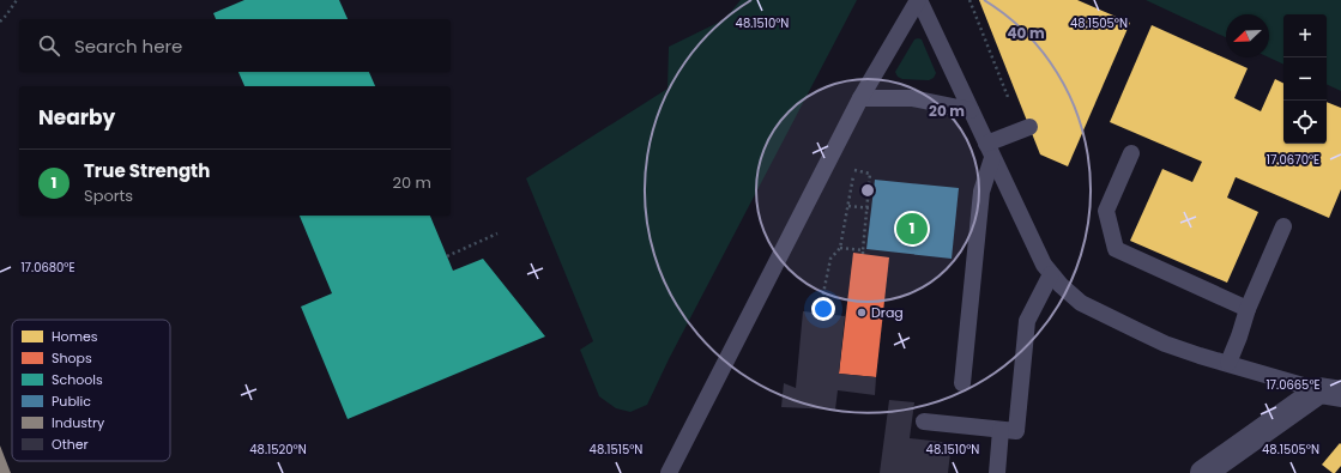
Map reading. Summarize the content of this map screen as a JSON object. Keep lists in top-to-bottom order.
{
  "places": ["Drag"],
  "legend": [
    "Homes",
    "Shops",
    "Schools",
    "Public",
    "Industry",
    "Other"
  ],
  "north": "bottom left",
  "page": {
    "map_buttons": ["+", "−"],
    "search": "Search here",
    "heading": "Nearby",
    "list": [
      {
        "mark": "1",
        "name": "True Strength",
        "note": "Sports",
        "value": "20 m"
      }
    ],
    "pins": "1"
  },
  "coordinates": [
    "48.1510°N",
    "48.1505°N",
    "17.0670°E",
    "17.0680°E",
    "17.0665°E",
    "48.1520°N",
    "48.1515°N"
  ],
  "rings": ["40 m", "20 m"]
}
